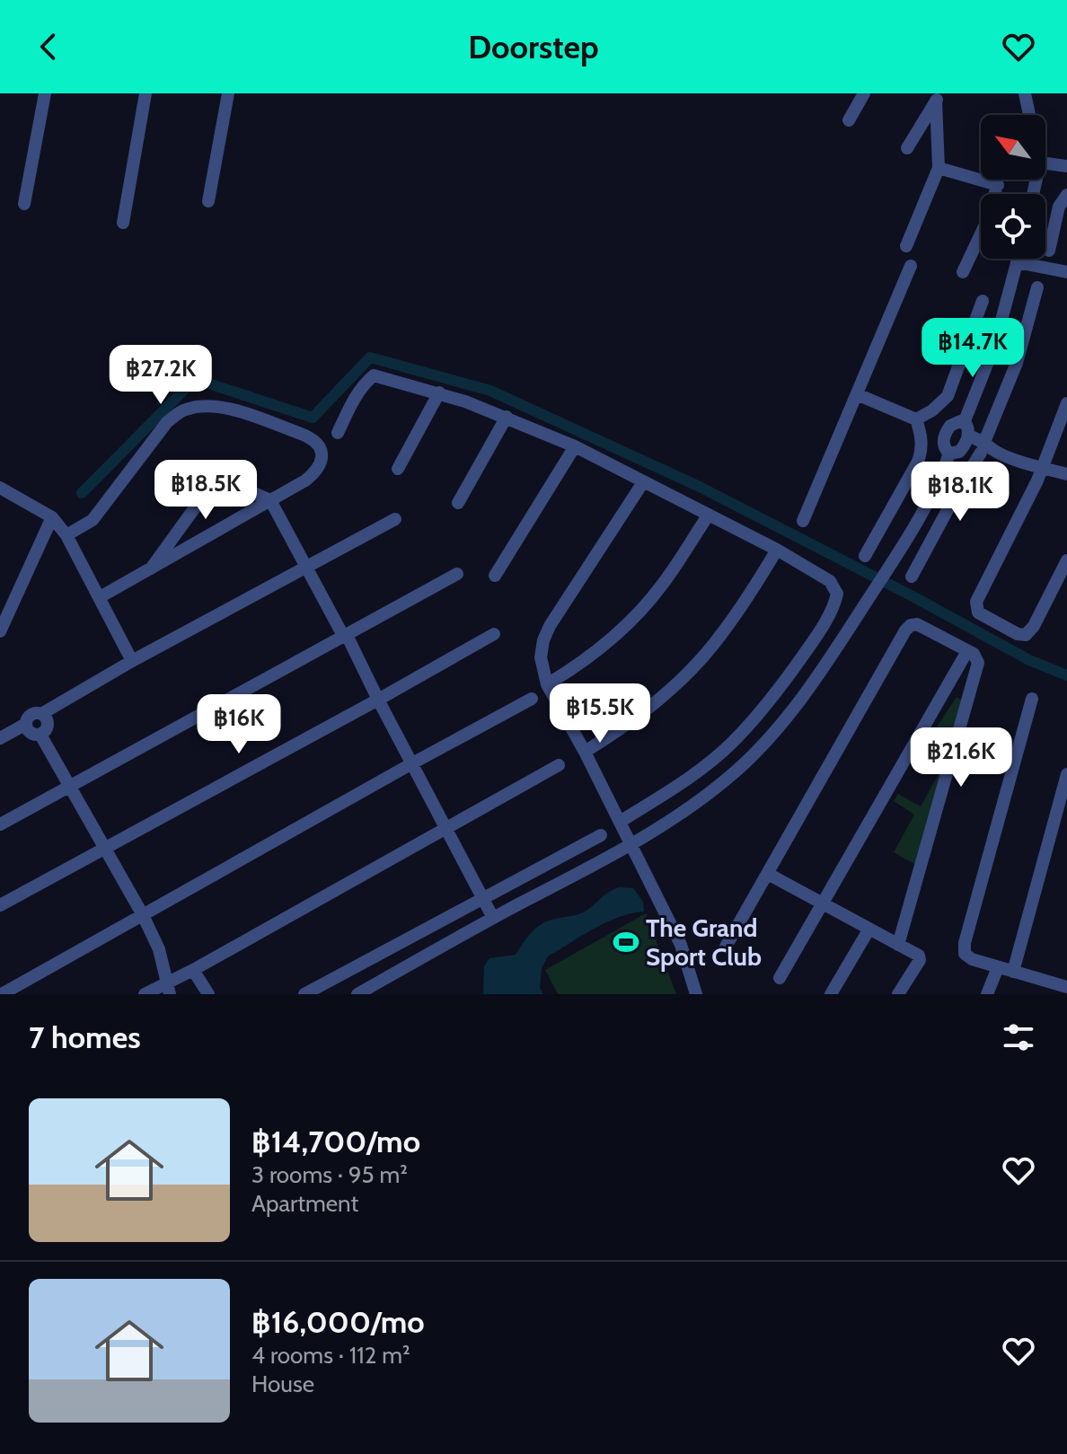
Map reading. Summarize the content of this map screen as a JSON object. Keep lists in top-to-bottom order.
{
  "places": {
    "sports": ["The Grand Sport Club"]
  },
  "north": "top left",
  "page": {
    "header": "Doorstep",
    "price": [
      "฿14.7K",
      "฿27.2K",
      "฿18.5K",
      "฿18.1K",
      "฿15.5K",
      "฿16K",
      "฿21.6K"
    ],
    "heading": "7 homes",
    "list": [
      {
        "name": "฿14,700/mo",
        "note": "3 rooms · 95 m² · Apartment"
      },
      {
        "name": "฿16,000/mo",
        "note": "4 rooms · 112 m² · House"
      }
    ]
  }
}
